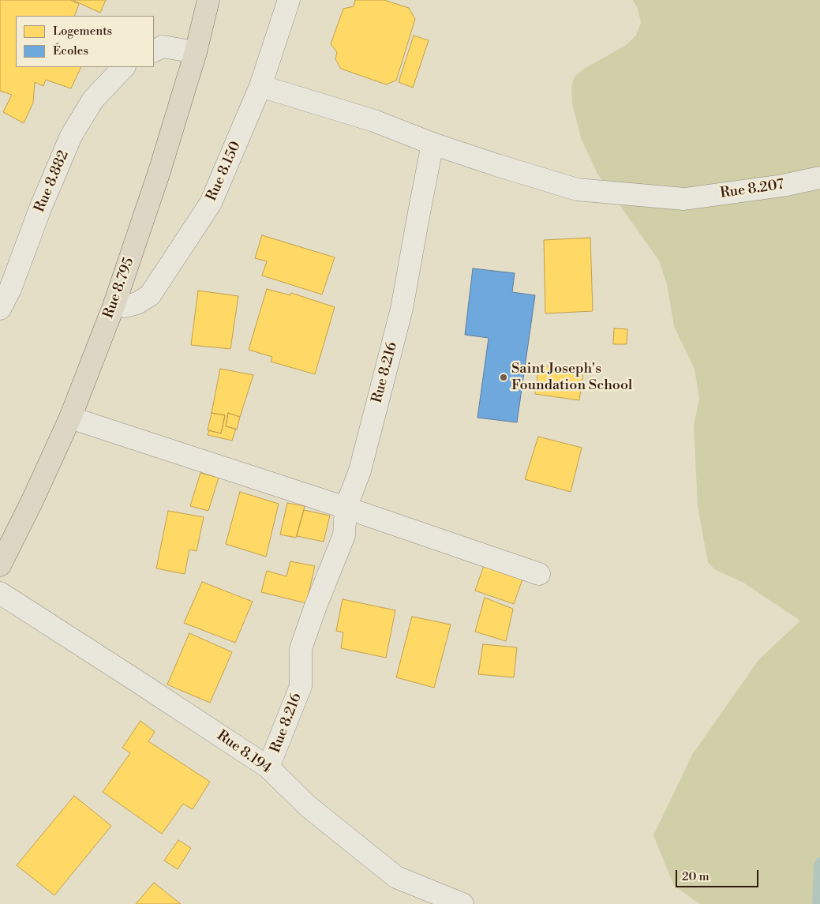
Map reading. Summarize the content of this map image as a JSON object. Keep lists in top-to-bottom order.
{
  "streets": {
    "highway": ["Rue 8.795"],
    "street": [
      "Rue 8.150",
      "Rue 8.882",
      "Rue 8.207",
      "Rue 8.216",
      "Rue 8.194"
    ]
  },
  "crossings": [
    ["Rue 8.150", "Rue 8.795"],
    ["Rue 8.207", "Rue 8.216"],
    ["Rue 8.216", "Rue 8.194"]
  ],
  "places": ["Saint Joseph's Foundation School"],
  "legend": ["Logements", "Écoles"],
  "scale_bar": "20 m"
}
